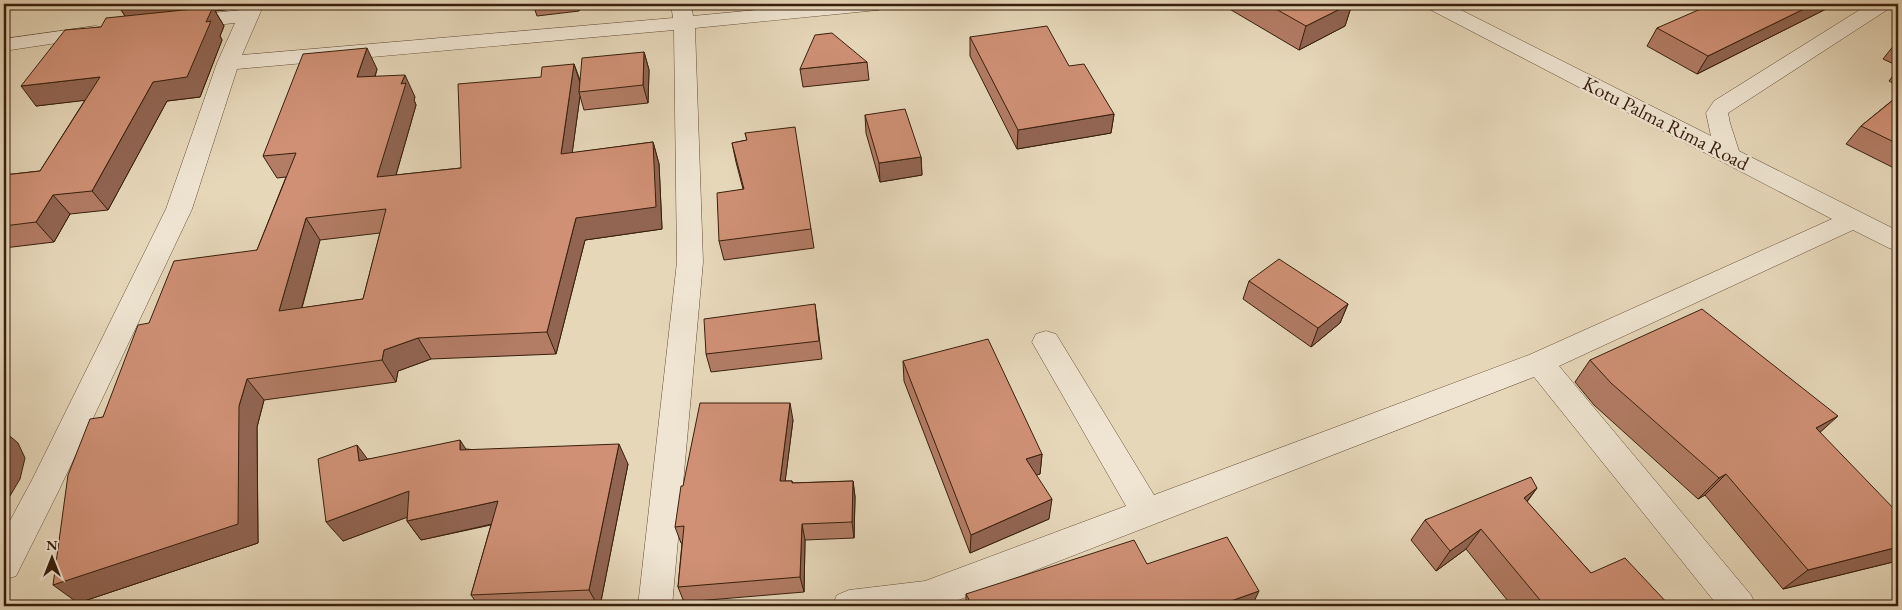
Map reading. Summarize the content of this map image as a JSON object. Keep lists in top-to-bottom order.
{
  "streets": {
    "street": ["Kotu Palma Rima Road"]
  },
  "north": "top"
}
